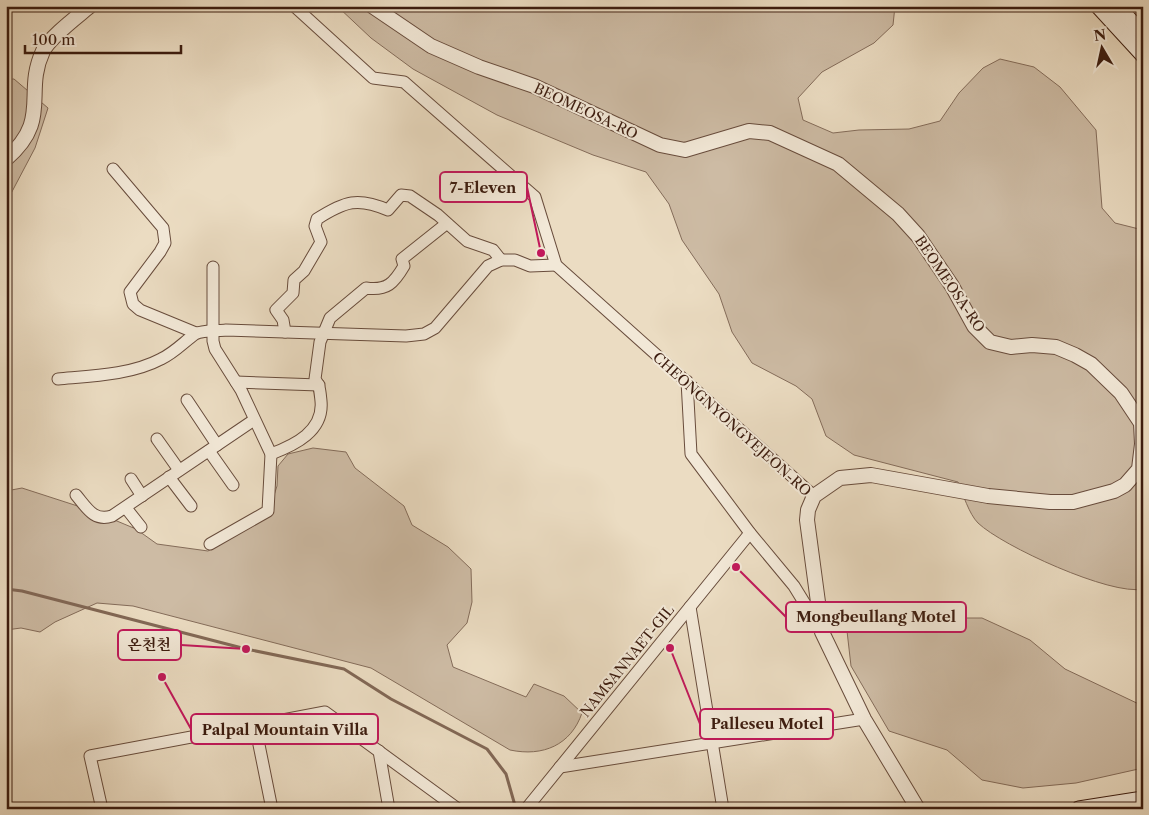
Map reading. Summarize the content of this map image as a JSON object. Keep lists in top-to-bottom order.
{
  "streets": {
    "street": ["BEOMEOSA-RO", "CHEONGNYONGYEJEON-RO", "NAMSANNAET-GIL"]
  },
  "crossings": [
    ["BEOMEOSA-RO", "CHEONGNYONGYEJEON-RO"]
  ],
  "places": [
    "7-Eleven",
    "Mongbeullang Motel",
    "Palleseu Motel",
    "온천천",
    "Palpal Mountain Villa"
  ],
  "scale_bar": "100 m",
  "north": "top"
}
